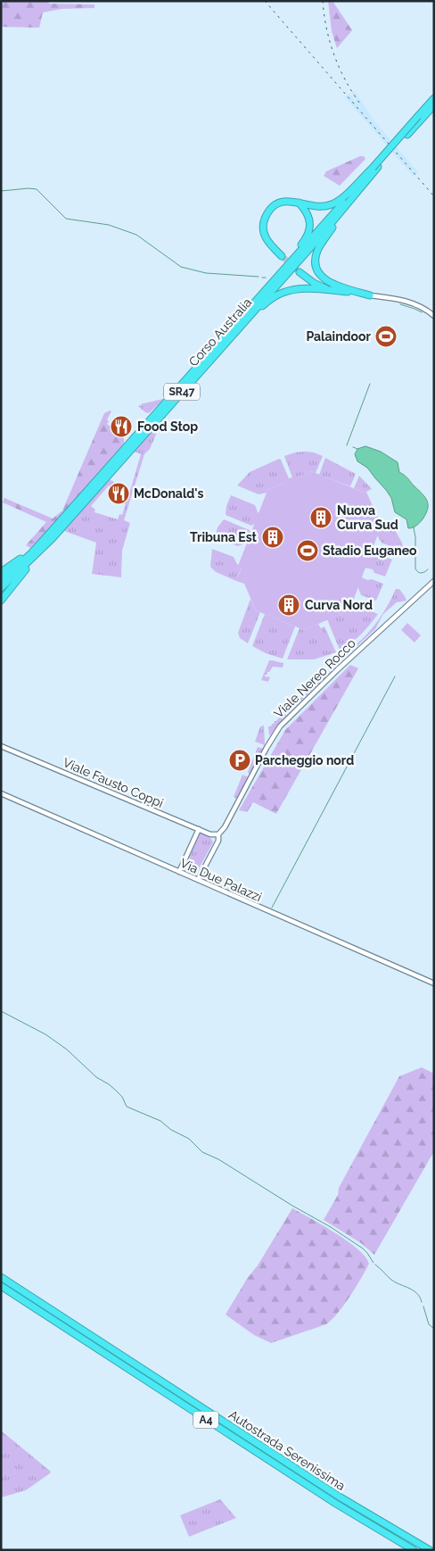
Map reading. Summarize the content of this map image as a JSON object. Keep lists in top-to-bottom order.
{
  "streets": {
    "highway": [
      "Corso Australia",
      "SR47",
      "A4",
      "Autostrada Serenissima"
    ],
    "street": ["Viale Nereo Rocco", "Viale Fausto Coppi", "Via Due Palazzi"]
  },
  "crossings": [
    ["Corso Australia", "SR47"],
    ["Viale Nereo Rocco", "Viale Fausto Coppi"],
    ["Viale Nereo Rocco", "Via Due Palazzi"]
  ],
  "places": {
    "sports": ["Palaindoor", "Stadio Euganeo"],
    "restaurant": ["Food Stop", "McDonald's"],
    "building": ["Nuova Curva Sud", "Tribuna Est", "Curva Nord"],
    "parking": ["Parcheggio nord"]
  }
}
